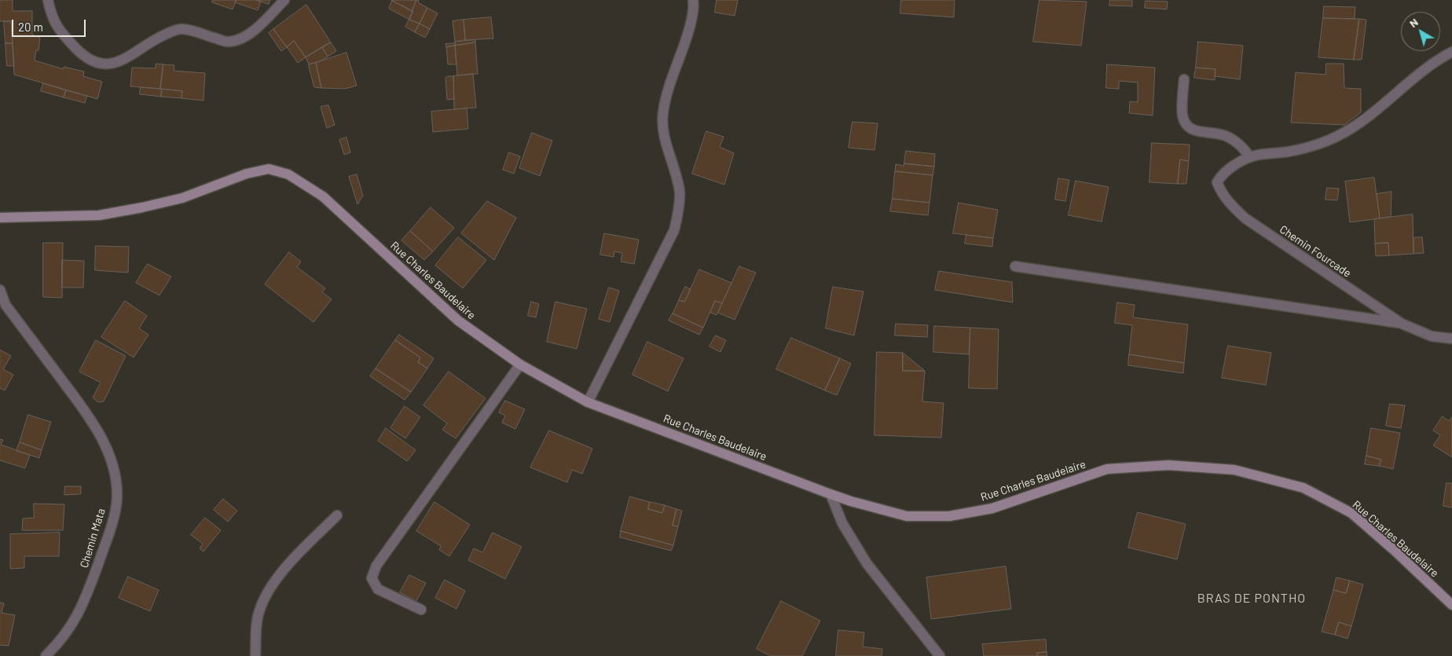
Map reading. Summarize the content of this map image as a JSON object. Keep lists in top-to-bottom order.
{
  "streets": {
    "main road": ["Rue Charles Baudelaire"],
    "street": ["Chemin Fourcade", "Chemin Mata"]
  },
  "districts": ["BRAS DE PONTHO"],
  "scale_bar": "20 m",
  "north": "top left"
}
